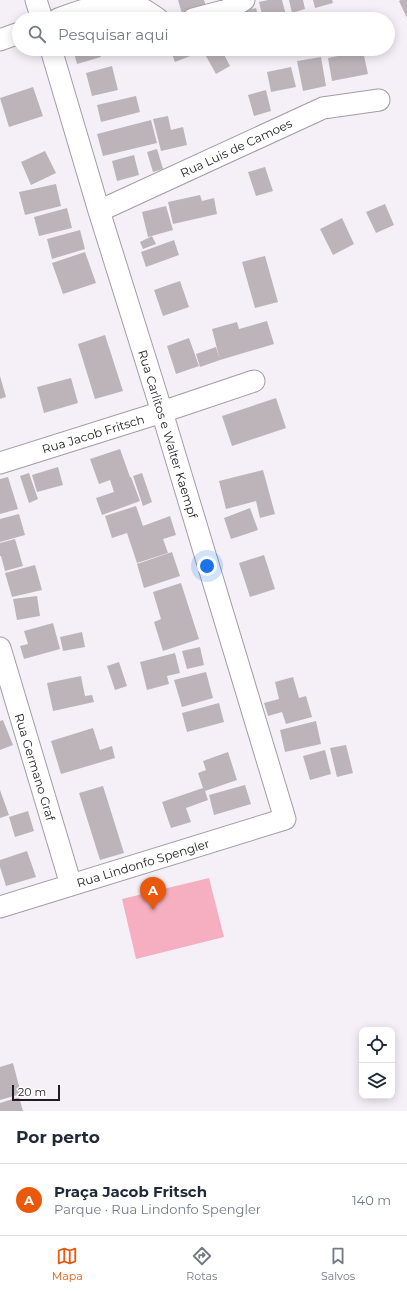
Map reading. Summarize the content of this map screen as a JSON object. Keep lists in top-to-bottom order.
{
  "streets": {
    "street": [
      "Rua Luis de Camoes",
      "Rua Jacob Fritsch",
      "Rua Carlitos e Walter Kaempf",
      "Rua Germano Graf",
      "Rua Lindonfo Spengler"
    ]
  },
  "crossings": [
    ["Rua Luis de Camoes", "Rua Carlitos e Walter Kaempf"],
    ["Rua Jacob Fritsch", "Rua Carlitos e Walter Kaempf"],
    ["Rua Carlitos e Walter Kaempf", "Rua Lindonfo Spengler"],
    ["Rua Germano Graf", "Rua Lindonfo Spengler"]
  ],
  "scale_bar": "20 m",
  "page": {
    "search": "Pesquisar aqui",
    "pins": "A",
    "scale": "20 m",
    "heading": "Por perto",
    "list": [
      {
        "mark": "A",
        "name": "Praça Jacob Fritsch",
        "note": "Parque · Rua Lindonfo Spengler",
        "value": "140 m"
      }
    ],
    "nav": ["Mapa", "Rotas", "Salvos"]
  }
}
